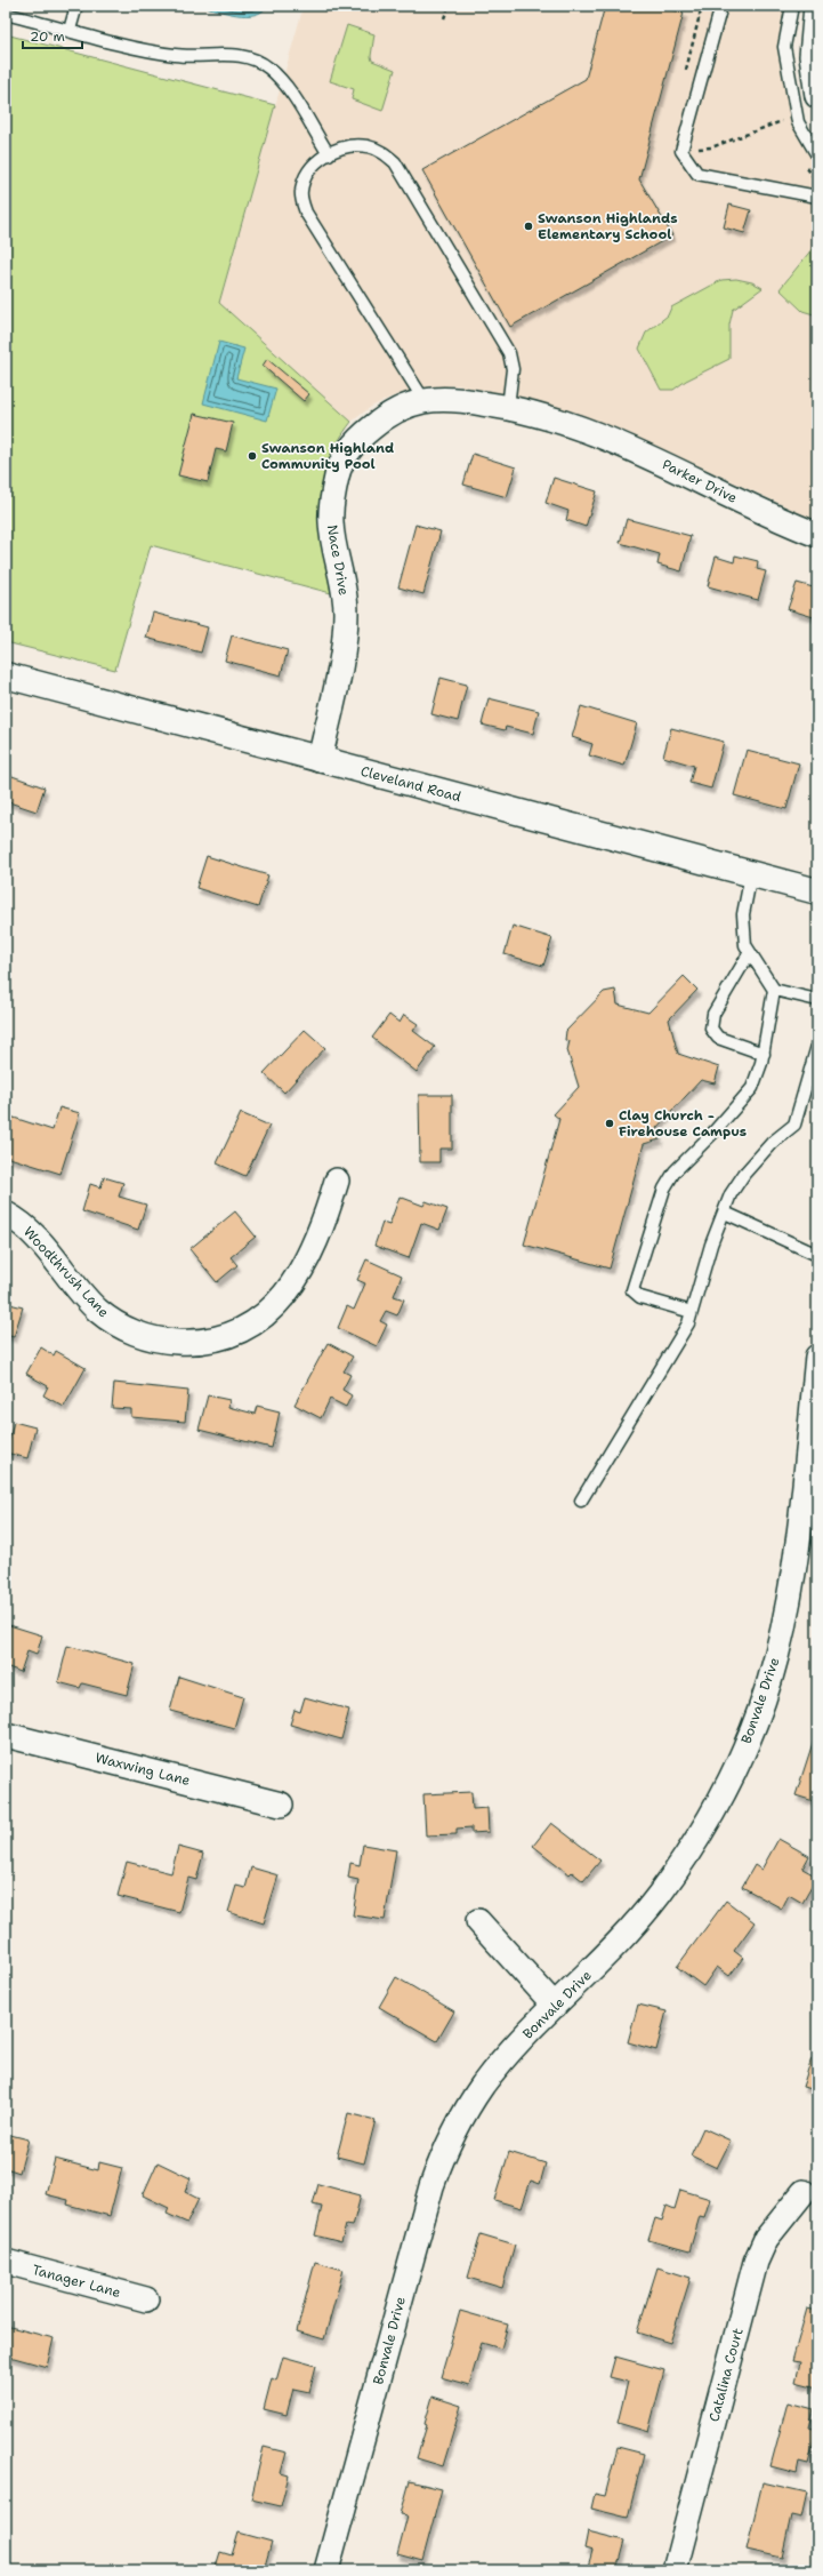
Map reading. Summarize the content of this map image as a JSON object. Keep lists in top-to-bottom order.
{
  "streets": {
    "main road": ["Cleveland Road"],
    "street": [
      "Parker Drive",
      "Nace Drive",
      "Woodthrush Lane",
      "Bonvale Drive",
      "Waxwing Lane",
      "Tanager Lane",
      "Catalina Court"
    ]
  },
  "crossings": [
    ["Parker Drive", "Nace Drive"],
    ["Nace Drive", "Cleveland Road"]
  ],
  "places": ["Swanson Highlands Elementary School", "Swanson Highland Community Pool", "Clay Church - Firehouse Campus"],
  "scale_bar": "20 m"
}
